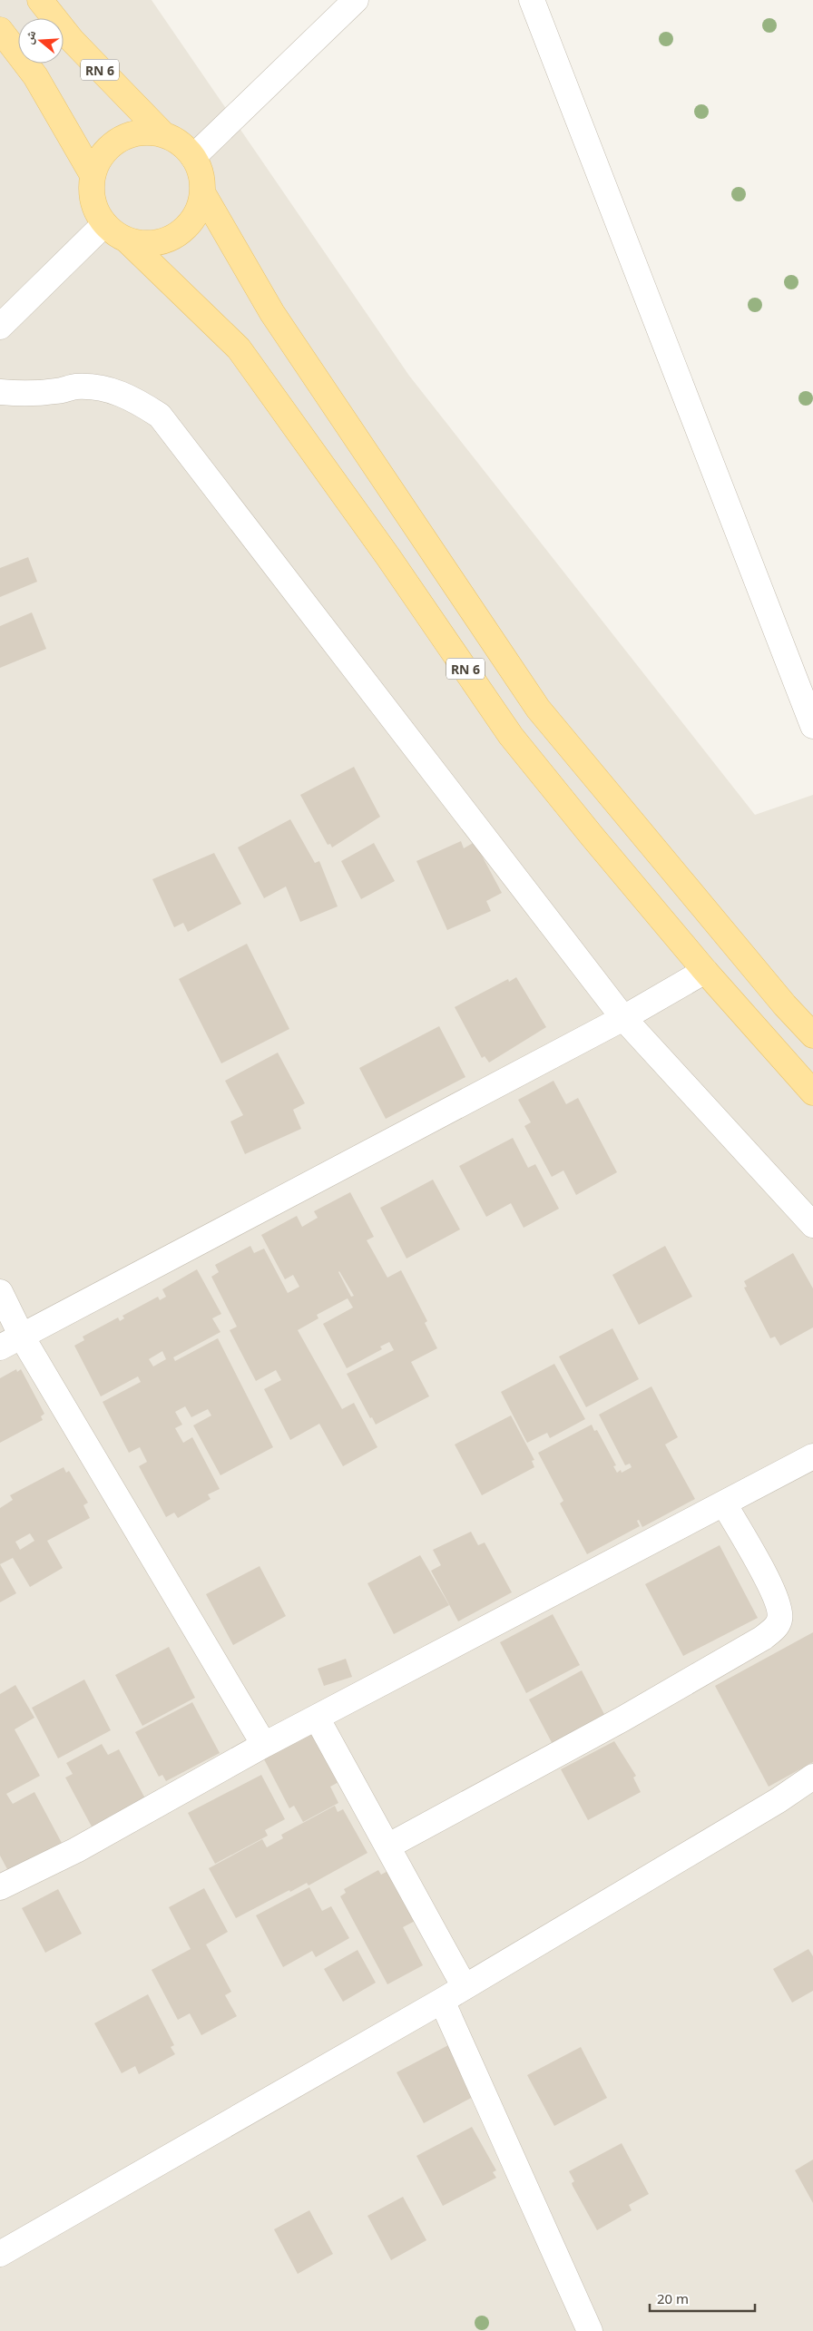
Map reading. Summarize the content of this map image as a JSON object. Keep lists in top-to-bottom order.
{
  "streets": {
    "main road": ["RN 6"]
  },
  "scale_bar": "20 m",
  "north": "left"
}
